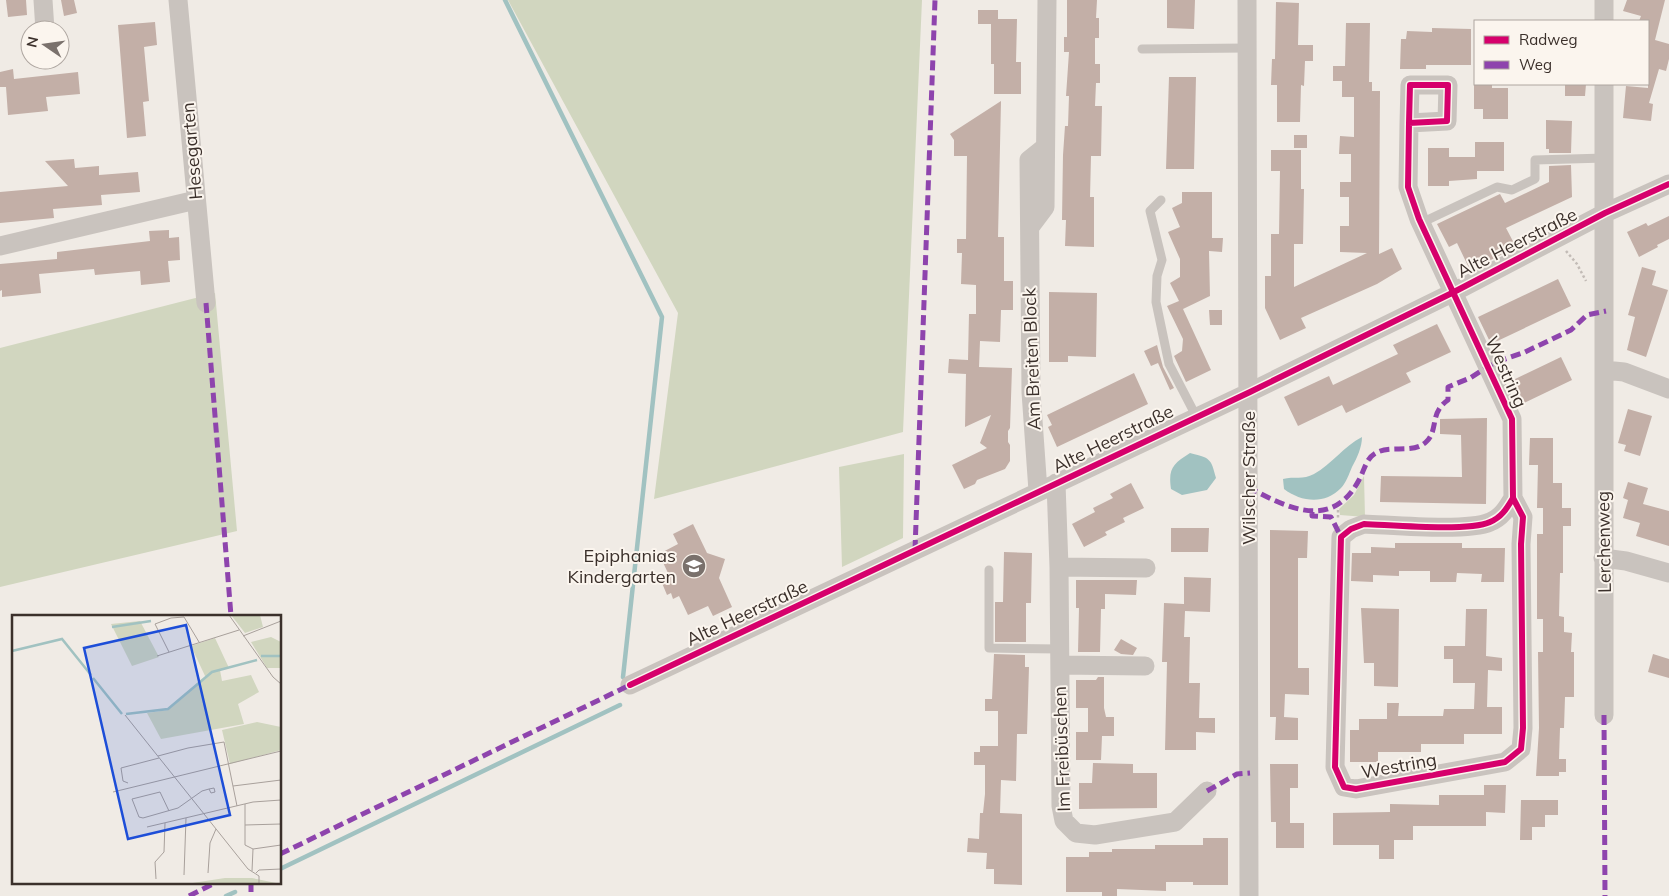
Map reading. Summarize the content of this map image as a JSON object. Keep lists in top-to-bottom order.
{
  "streets": {
    "street": [
      "Hesegarten",
      "Alte Heerstraße",
      "Am Breiten Block",
      "Westring",
      "Wilscher Straße",
      "Lerchenweg",
      "Im Freibüschen"
    ]
  },
  "crossings": [
    ["Alte Heerstraße", "Am Breiten Block"],
    ["Alte Heerstraße", "Westring"],
    ["Alte Heerstraße", "Wilscher Straße"],
    ["Alte Heerstraße", "Lerchenweg"],
    ["Alte Heerstraße", "Im Freibüschen"]
  ],
  "places": {
    "school or university": ["Epiphanias Kindergarten"]
  },
  "legend": ["Radweg", "Weg"],
  "north": "left"
}
